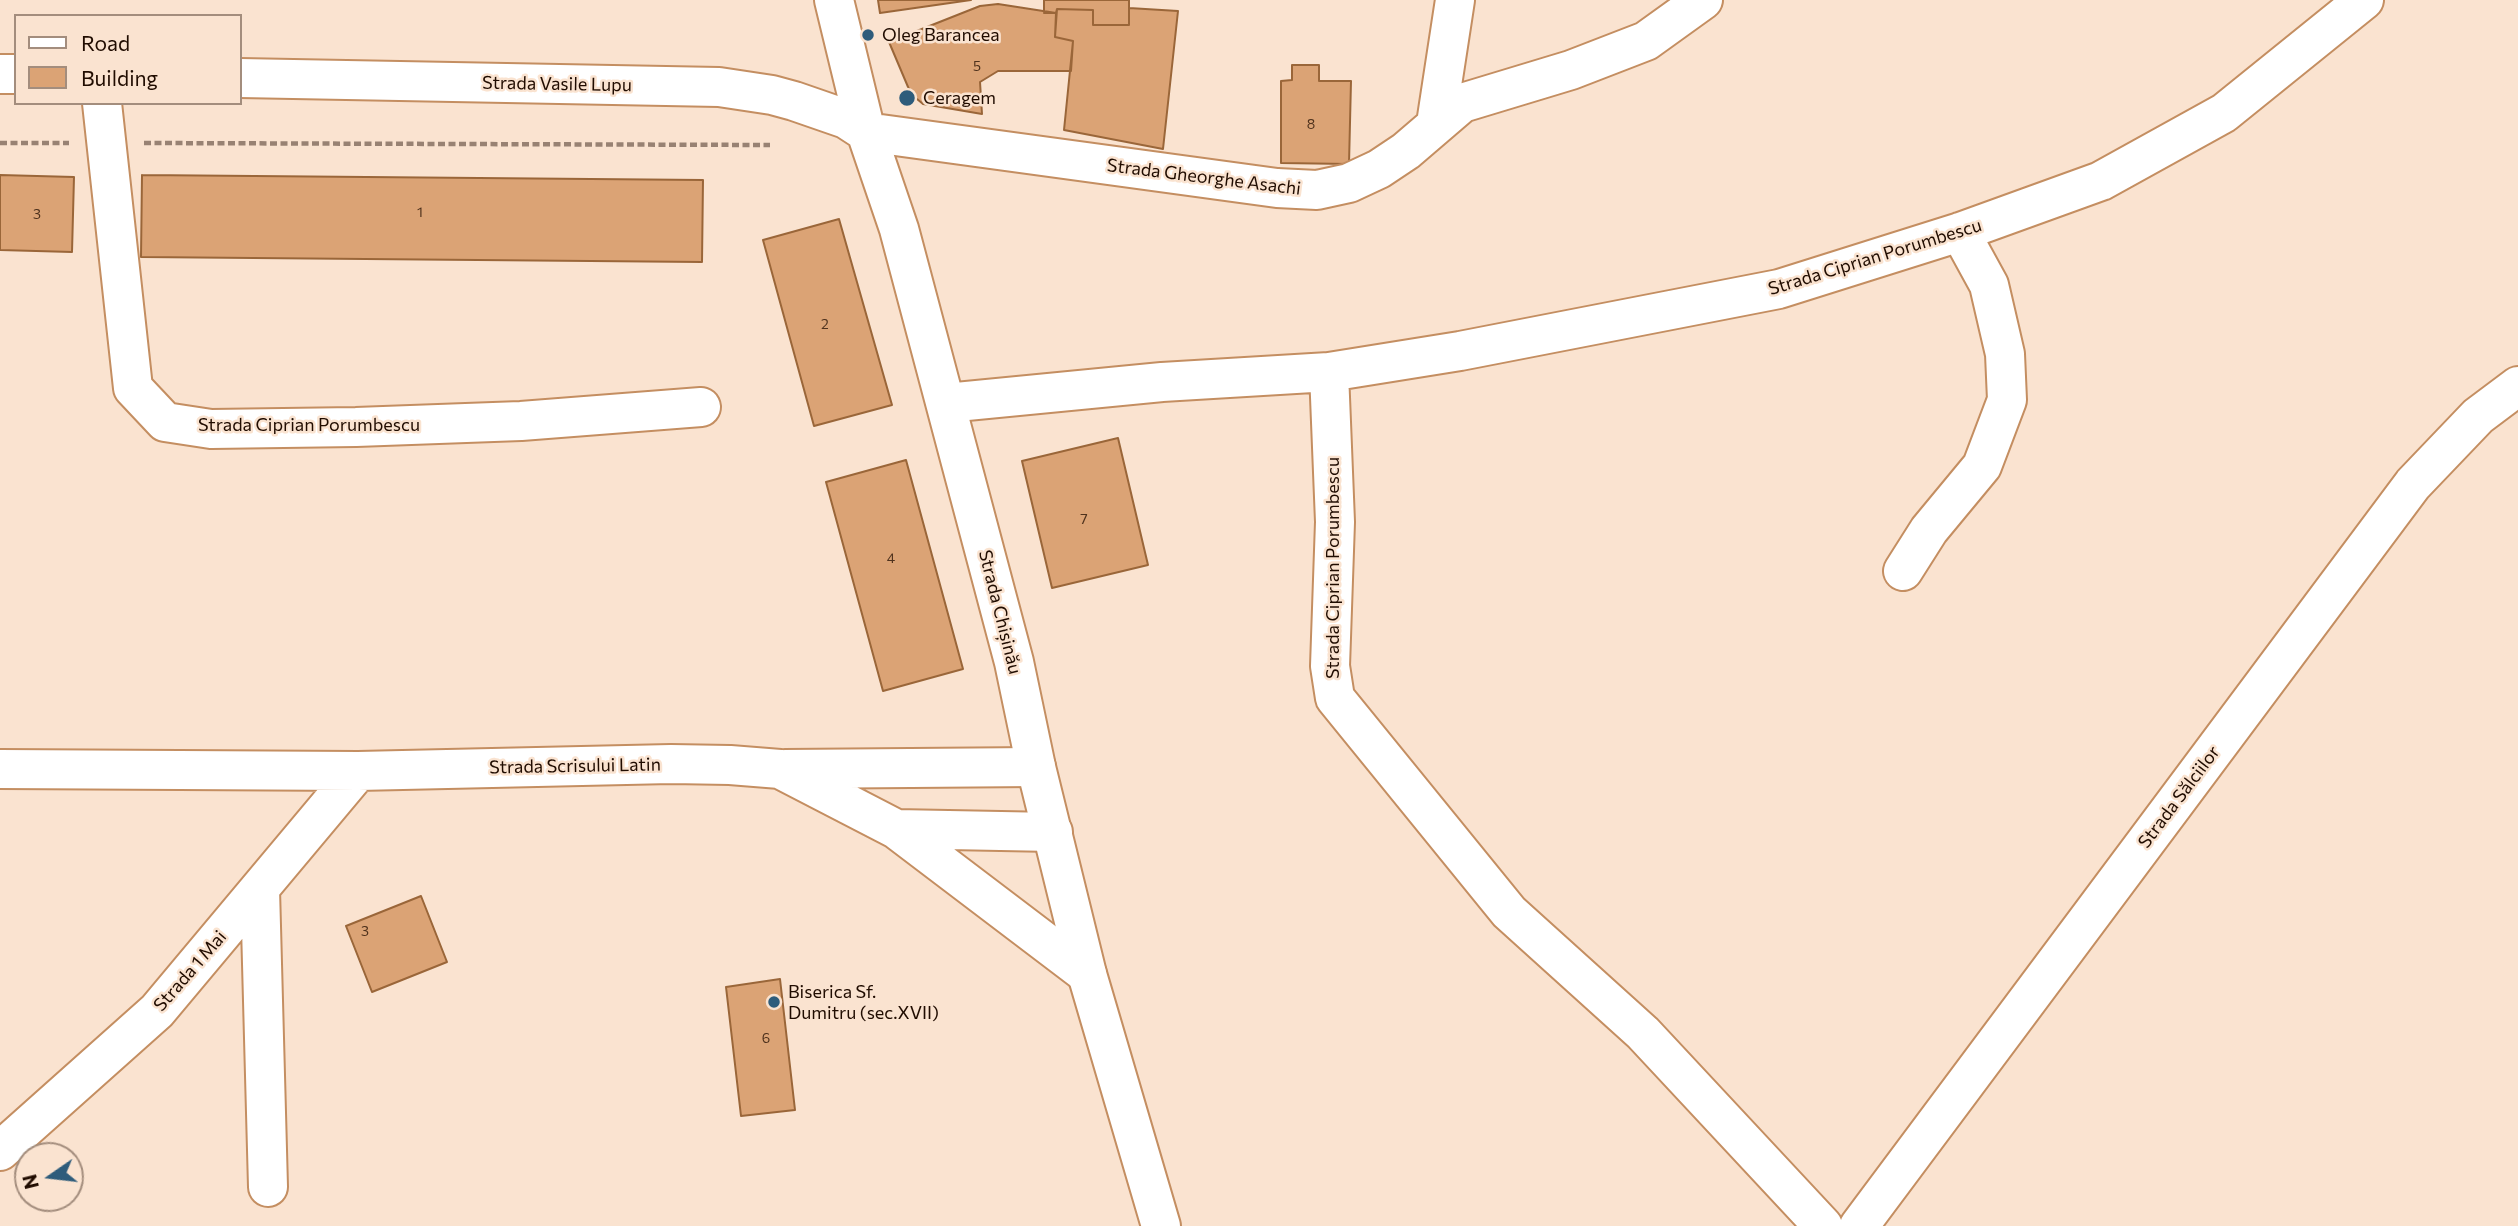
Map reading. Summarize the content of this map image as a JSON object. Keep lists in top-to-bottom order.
{
  "streets": {
    "street": [
      "Strada Vasile Lupu",
      "Strada Gheorghe Asachi",
      "Strada Ciprian Porumbescu",
      "Strada Chișinău",
      "Strada Scrisului Latin",
      "Strada Sălciilor",
      "Strada 1 Mai"
    ]
  },
  "crossings": [
    ["Strada Vasile Lupu", "Strada Gheorghe Asachi"],
    ["Strada Vasile Lupu", "Strada Chișinău"],
    ["Strada Gheorghe Asachi", "Strada Chișinău"],
    ["Strada Ciprian Porumbescu", "Strada Chișinău"],
    ["Strada Chișinău", "Strada Scrisului Latin"],
    ["Strada Scrisului Latin", "Strada 1 Mai"]
  ],
  "places": ["Oleg Barancea", "Ceragem", "Biserica Sf. Dumitru (sec.XVII)"],
  "house_numbers": [
    "5",
    "8",
    "1",
    "3",
    "2",
    "7",
    "4",
    "3",
    "6"
  ],
  "legend": ["Road", "Building"],
  "north": "left"
}
